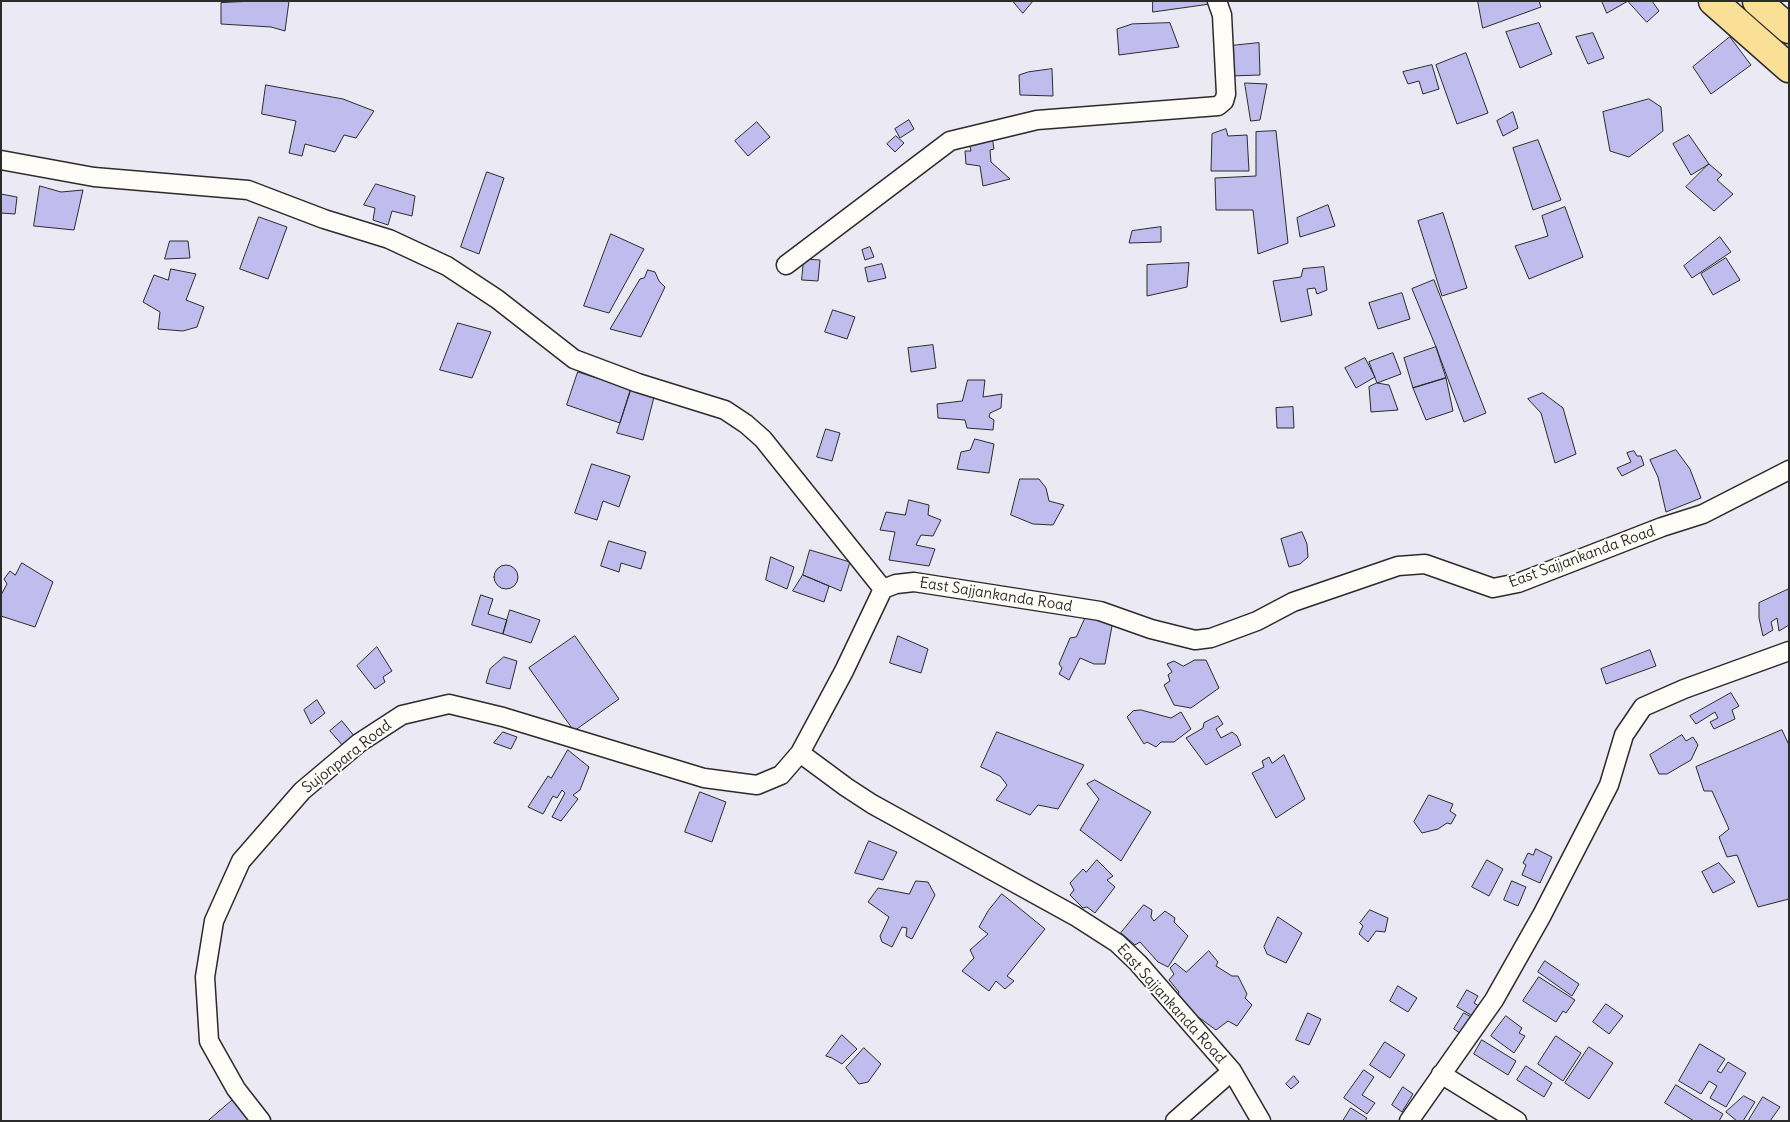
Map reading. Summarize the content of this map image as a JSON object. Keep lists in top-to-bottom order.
{
  "streets": {
    "street": ["East Sajjankanda Road", "Sujonpara Road"]
  },
  "crossings": [
    ["East Sajjankanda Road", "Sujonpara Road"]
  ]
}
